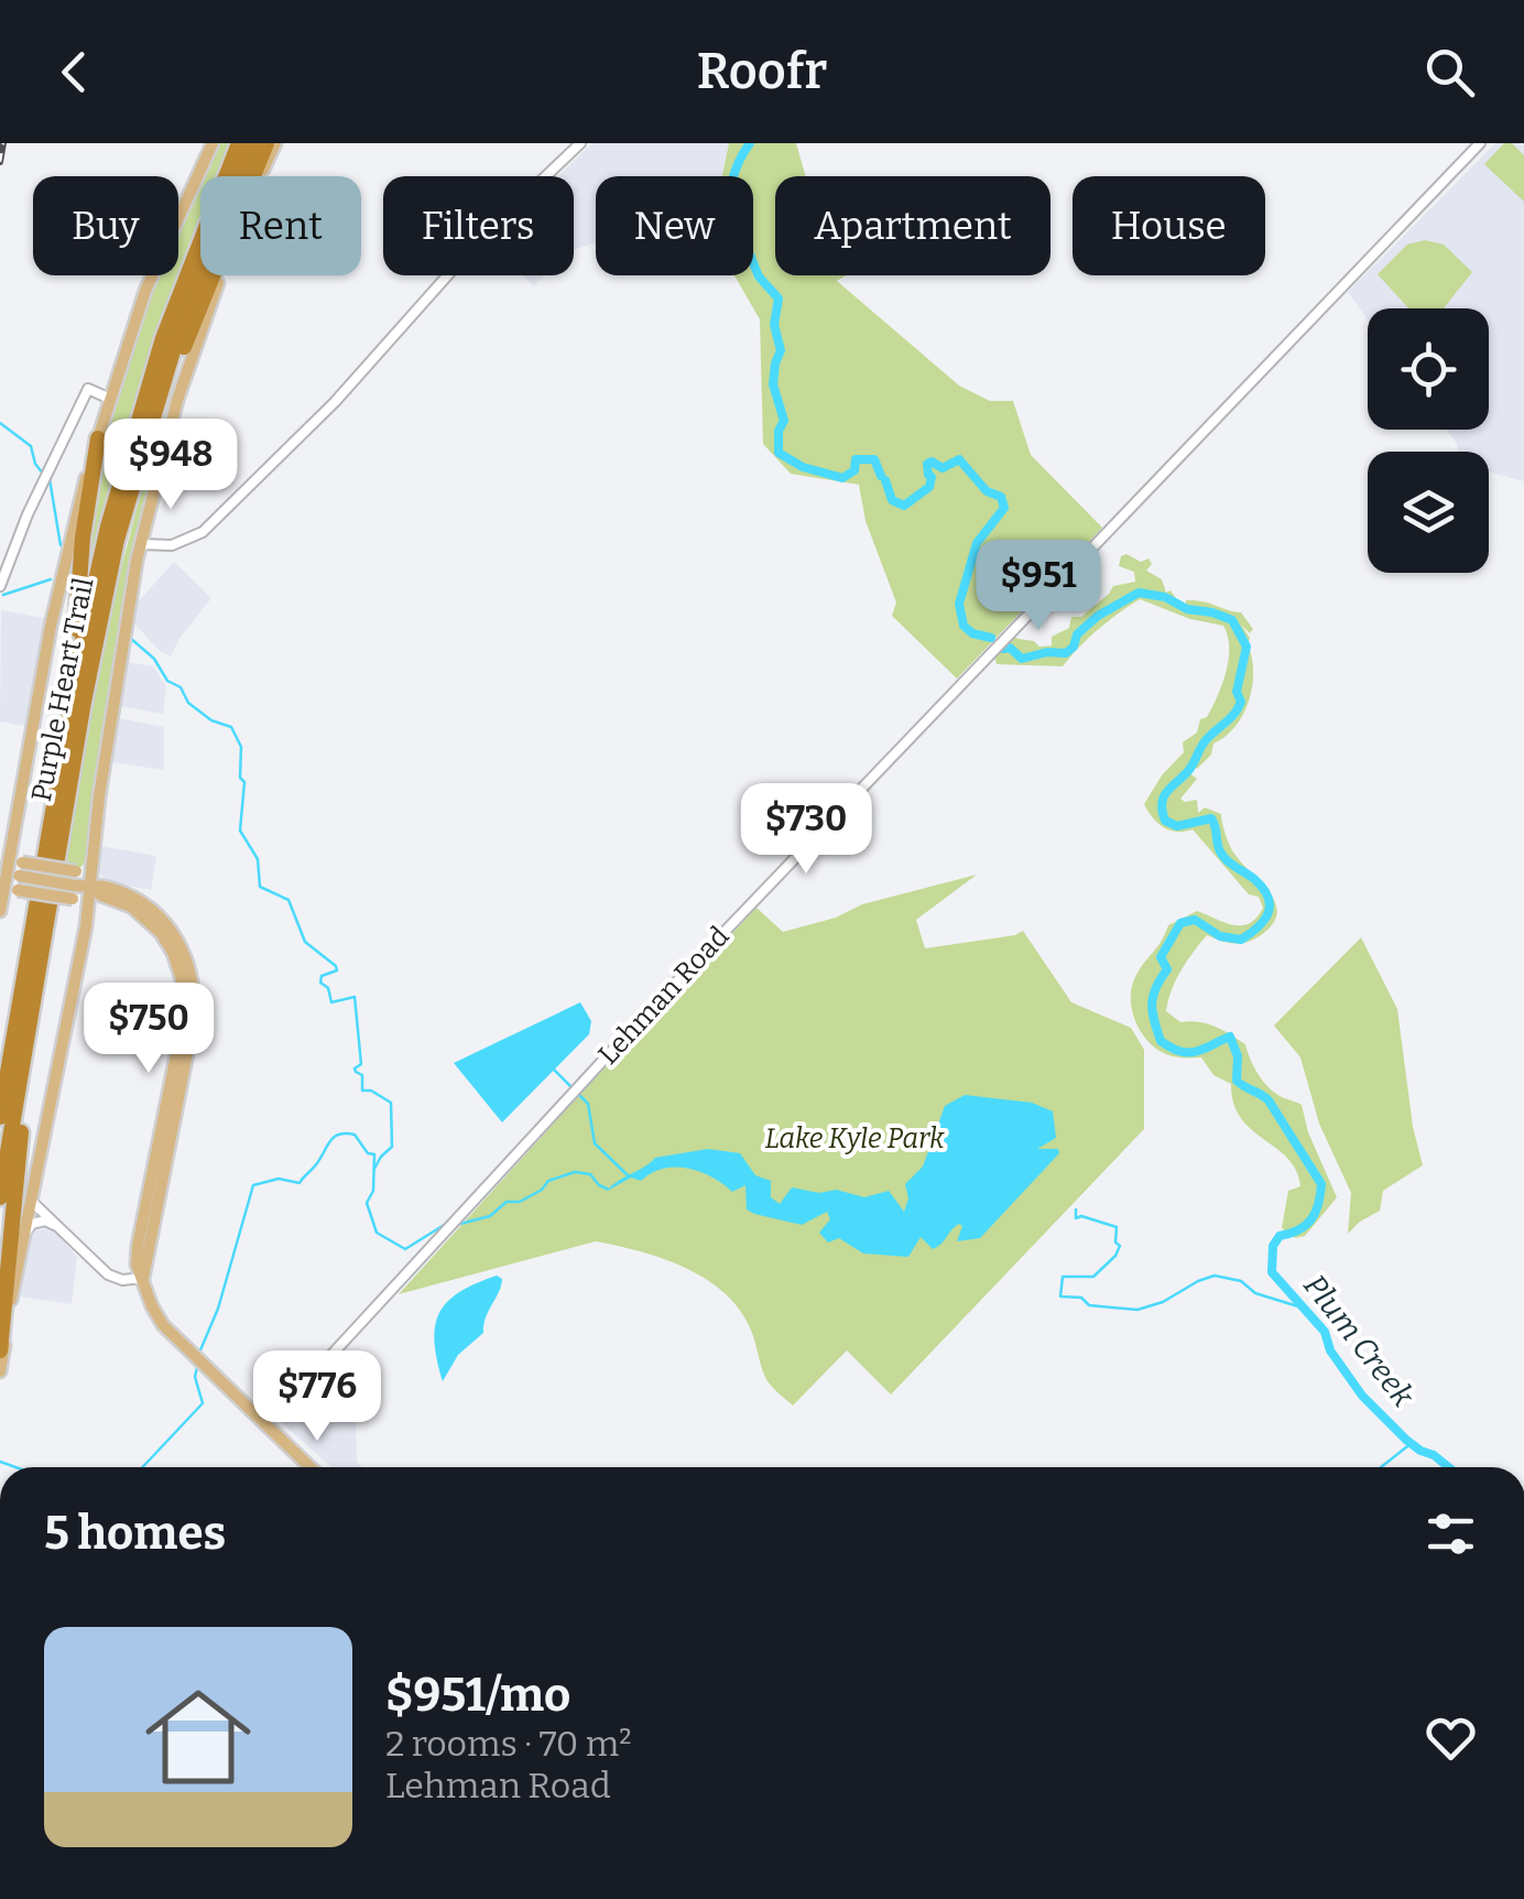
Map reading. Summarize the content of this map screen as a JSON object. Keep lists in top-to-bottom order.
{
  "streets": {
    "highway": ["Purple Heart Trail"],
    "street": ["Lehman Road"]
  },
  "water": ["Plum Creek"],
  "parks": ["Lake Kyle Park"],
  "page": {
    "header": "Roofr",
    "chip": [
      "Buy",
      "Rent",
      "Filters",
      "New",
      "Apartment",
      "House"
    ],
    "price": [
      "$948",
      "$951",
      "$730",
      "$750",
      "$776"
    ],
    "heading": "5 homes",
    "list": [
      {
        "name": "$951/mo",
        "note": "2 rooms · 70 m² · Lehman Road"
      }
    ]
  }
}
